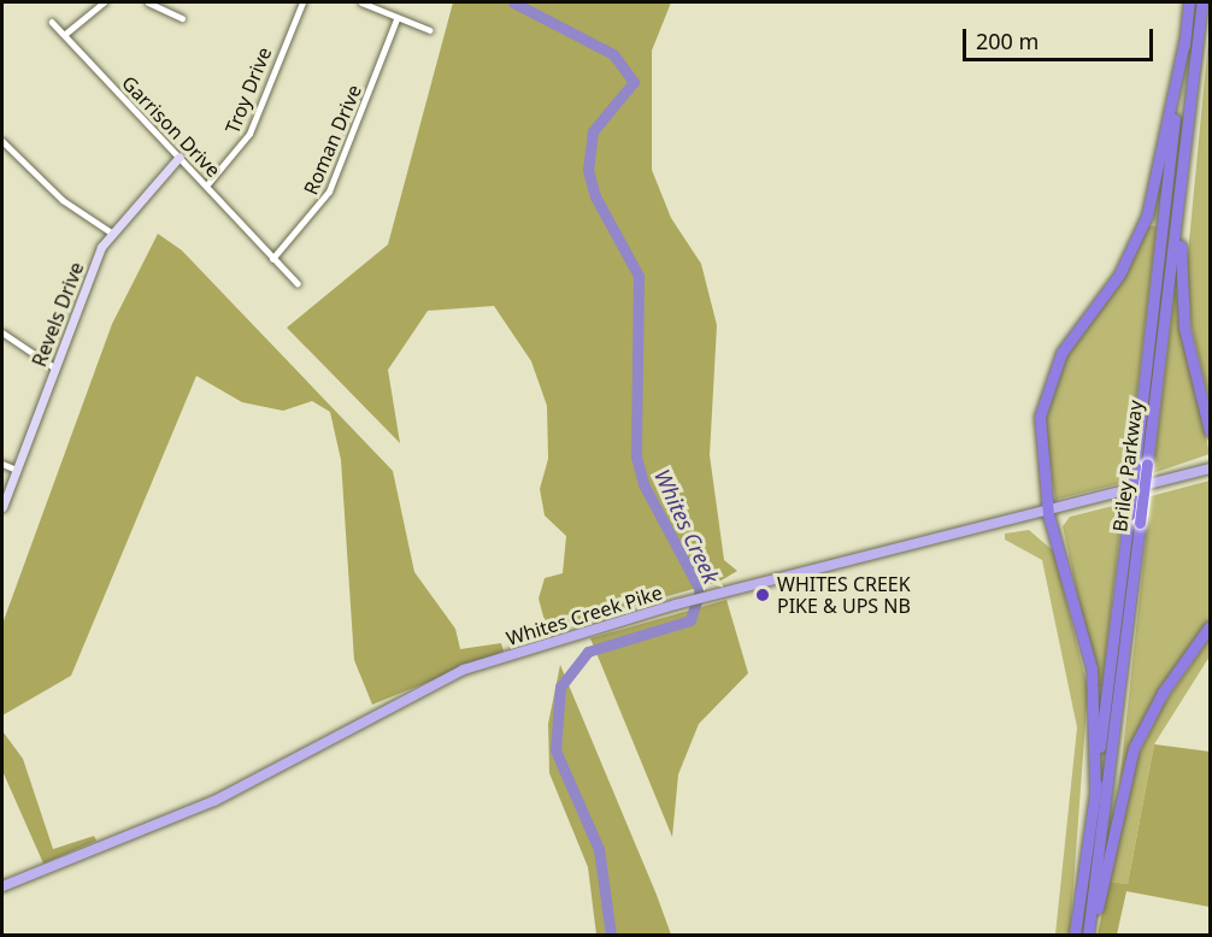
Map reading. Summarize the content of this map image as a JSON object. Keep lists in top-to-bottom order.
{
  "streets": {
    "highway": ["Briley Parkway"],
    "main road": ["Whites Creek Pike"],
    "street": [
      "Troy Drive",
      "Garrison Drive",
      "Roman Drive",
      "Revels Drive"
    ]
  },
  "crossings": [
    ["Troy Drive", "Garrison Drive"],
    ["Garrison Drive", "Roman Drive"],
    ["Garrison Drive", "Revels Drive"]
  ],
  "water": ["Whites Creek"],
  "places": ["WHITES CREEK PIKE & UPS NB"],
  "scale_bar": "200 m"
}
